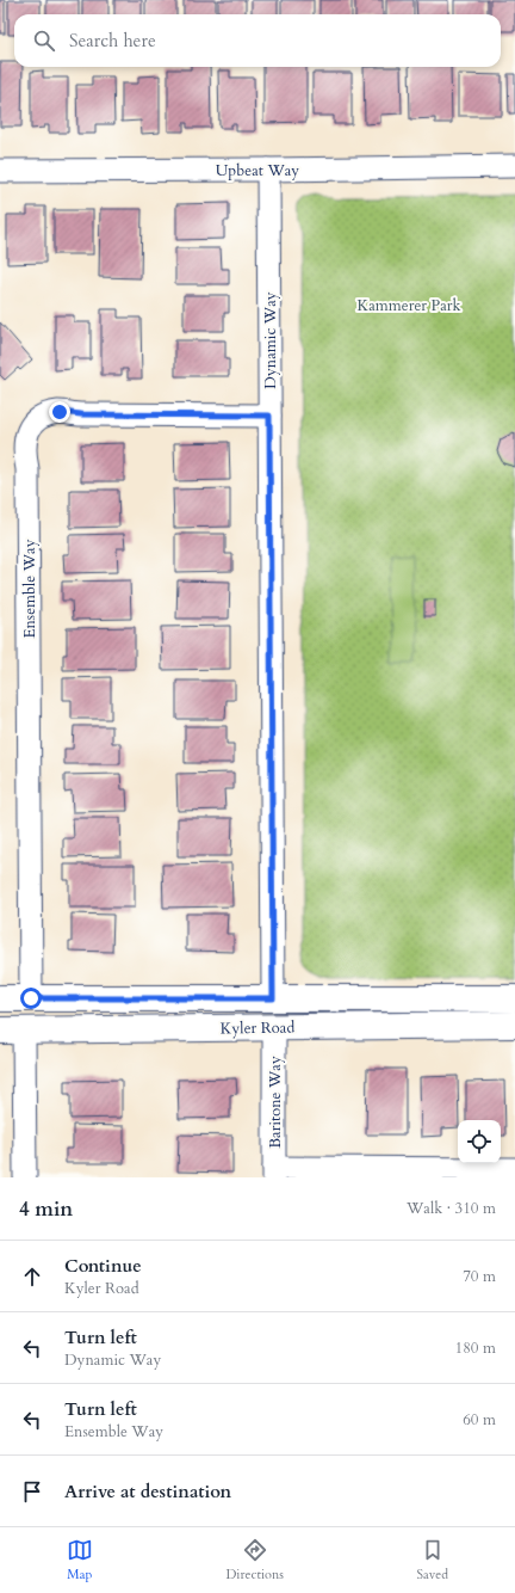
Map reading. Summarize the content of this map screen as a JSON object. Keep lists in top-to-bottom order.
{
  "streets": {
    "street": [
      "Upbeat Way",
      "Dynamic Way",
      "Ensemble Way",
      "Kyler Road",
      "Baritone Way"
    ]
  },
  "crossings": [
    ["Upbeat Way", "Dynamic Way"],
    ["Dynamic Way", "Ensemble Way"],
    ["Dynamic Way", "Kyler Road"],
    ["Ensemble Way", "Kyler Road"],
    ["Kyler Road", "Baritone Way"]
  ],
  "parks": ["Kammerer Park"],
  "page": {
    "search": "Search here",
    "heading": ["4 min", "Walk · 310 m"],
    "list": [
      ["Continue", "Kyler Road", "70 m"],
      ["Turn left", "Dynamic Way", "180 m"],
      ["Turn left", "Ensemble Way", "60 m"],
      "Arrive at destination"
    ],
    "nav": ["Map", "Directions", "Saved"]
  }
}
